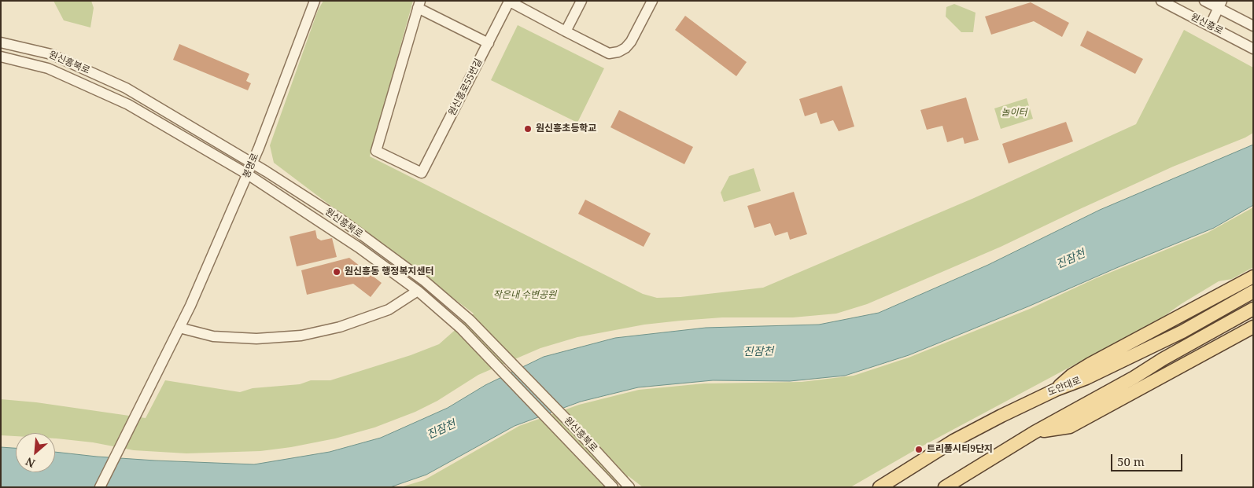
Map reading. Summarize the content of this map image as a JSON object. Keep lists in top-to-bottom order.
{
  "streets": {
    "main road": ["도안대로"],
    "street": [
      "원신흥로",
      "원신흥북로",
      "원신흥로55번길",
      "봉명로"
    ]
  },
  "crossings": [
    ["원신흥북로", "봉명로"]
  ],
  "water": ["진잠천"],
  "parks": ["놀이터", "작은내 수변공원"],
  "places": ["원신흥초등학교", "원신흥동 행정복지센터", "트리풀시티9단지"],
  "scale_bar": "50 m",
  "north": "bottom left"
}
